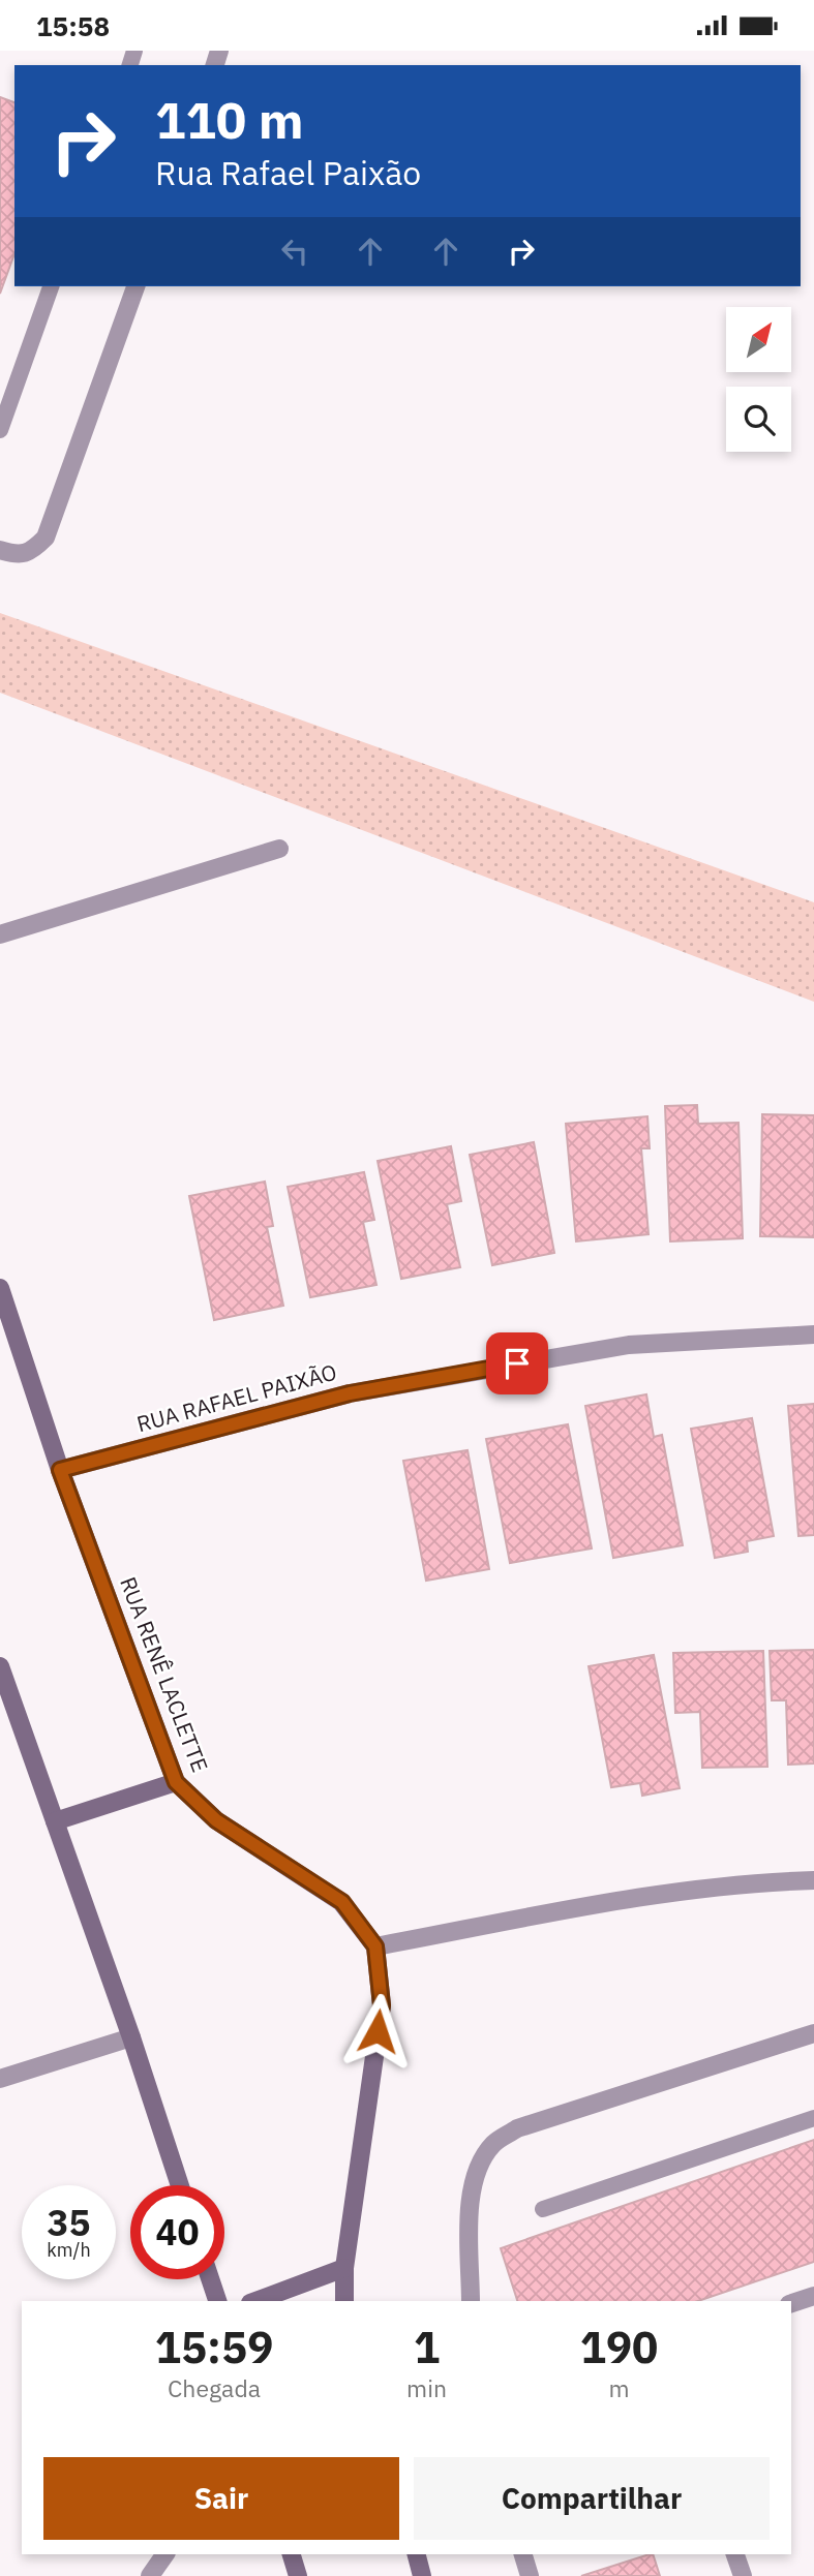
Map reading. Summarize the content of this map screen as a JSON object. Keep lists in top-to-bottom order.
{
  "streets": {
    "street": ["RUA RAFAEL PAIXÃO", "RUA RENÊ LACLETTE"]
  },
  "crossings": [
    ["RUA RAFAEL PAIXÃO", "RUA RENÊ LACLETTE"]
  ],
  "north": "top right",
  "page": {
    "status": "15:58",
    "turn": ["110 m", "Rua Rafael Paixão"],
    "speed": "35 km/h",
    "limit": "40",
    "eta": [
      "15:59",
      "Chegada",
      "1",
      "min",
      "190",
      "m"
    ],
    "buttons": ["Sair", "Compartilhar"]
  }
}
